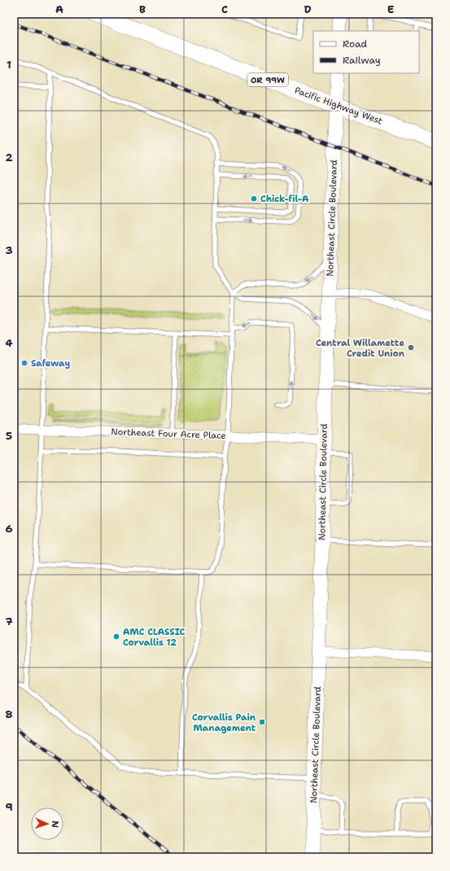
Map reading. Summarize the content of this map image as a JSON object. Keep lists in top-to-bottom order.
{
  "streets": {
    "highway": ["OR 99W", "Pacific Highway West"],
    "main road": ["Northeast Circle Boulevard"],
    "street": ["Northeast Four Acre Place"]
  },
  "crossings": [
    ["Pacific Highway West", "Northeast Circle Boulevard"],
    ["Northeast Circle Boulevard", "Northeast Four Acre Place"]
  ],
  "places": [
    "Chick-fil-A",
    "Central Willamette Credit Union",
    "Safeway",
    "AMC CLASSIC Corvallis 12",
    "Corvallis Pain Management"
  ],
  "legend": ["Road", "Railway"],
  "north": "right",
  "grid": {
    "columns": [
      "A",
      "B",
      "C",
      "D",
      "E"
    ],
    "rows": [
      "1",
      "2",
      "3",
      "4",
      "5",
      "6",
      "7",
      "8",
      "9"
    ]
  }
}
